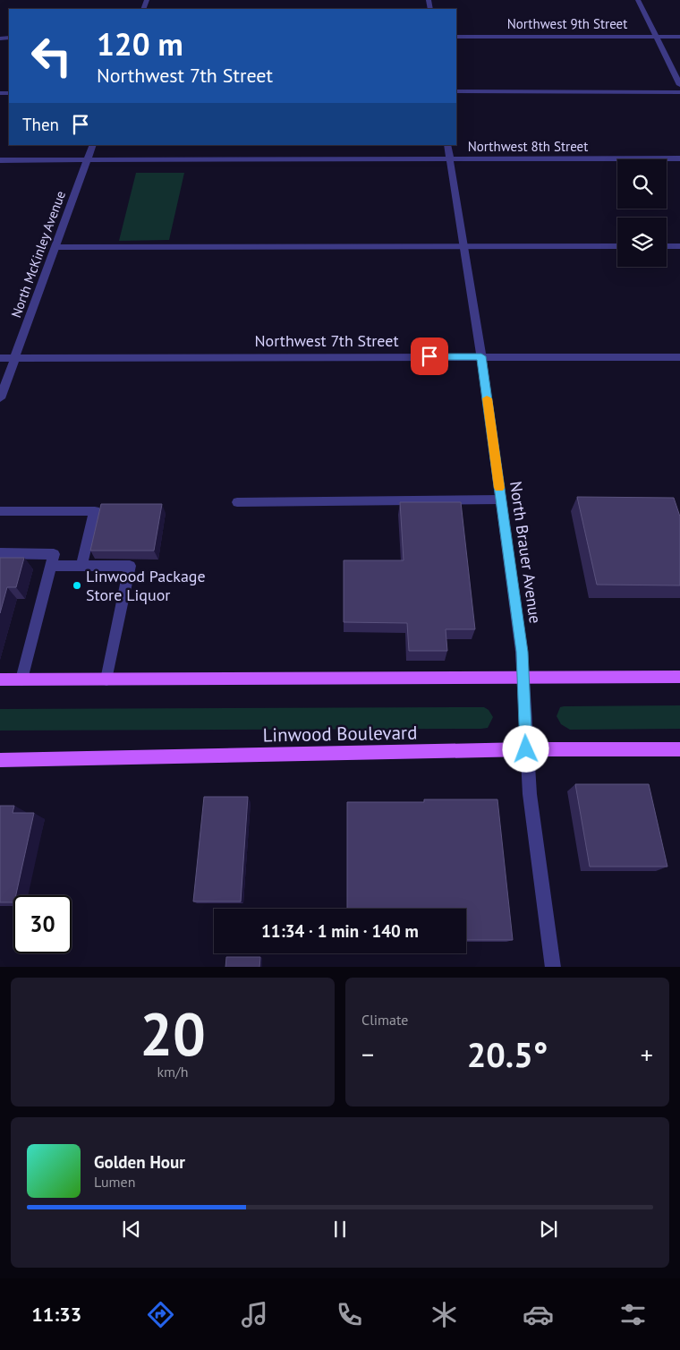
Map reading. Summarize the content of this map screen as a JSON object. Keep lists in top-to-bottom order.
{
  "streets": {
    "main road": ["Linwood Boulevard"],
    "street": [
      "Northwest 9th Street",
      "Northwest 8th Street",
      "North McKinley Avenue",
      "Northwest 7th Street",
      "North Brauer Avenue"
    ]
  },
  "crossings": [
    ["Northwest 8th Street", "North McKinley Avenue"],
    ["Northwest 8th Street", "North Brauer Avenue"],
    ["North McKinley Avenue", "Northwest 7th Street"],
    ["Northwest 7th Street", "North Brauer Avenue"],
    ["North Brauer Avenue", "Linwood Boulevard"]
  ],
  "places": ["Linwood Package Store Liquor"],
  "page": {
    "turn": ["120 m", "Northwest 7th Street"],
    "then": "Then",
    "limit": "30",
    "trip": "11:34 · 1 min · 140 m",
    "tile": [
      ["20", "km/h"],
      "Climate"
    ],
    "heat": ["−", "20.5°", "+"],
    "song": ["Golden Hour", "Lumen"],
    "tabs": "11:33"
  }
}
